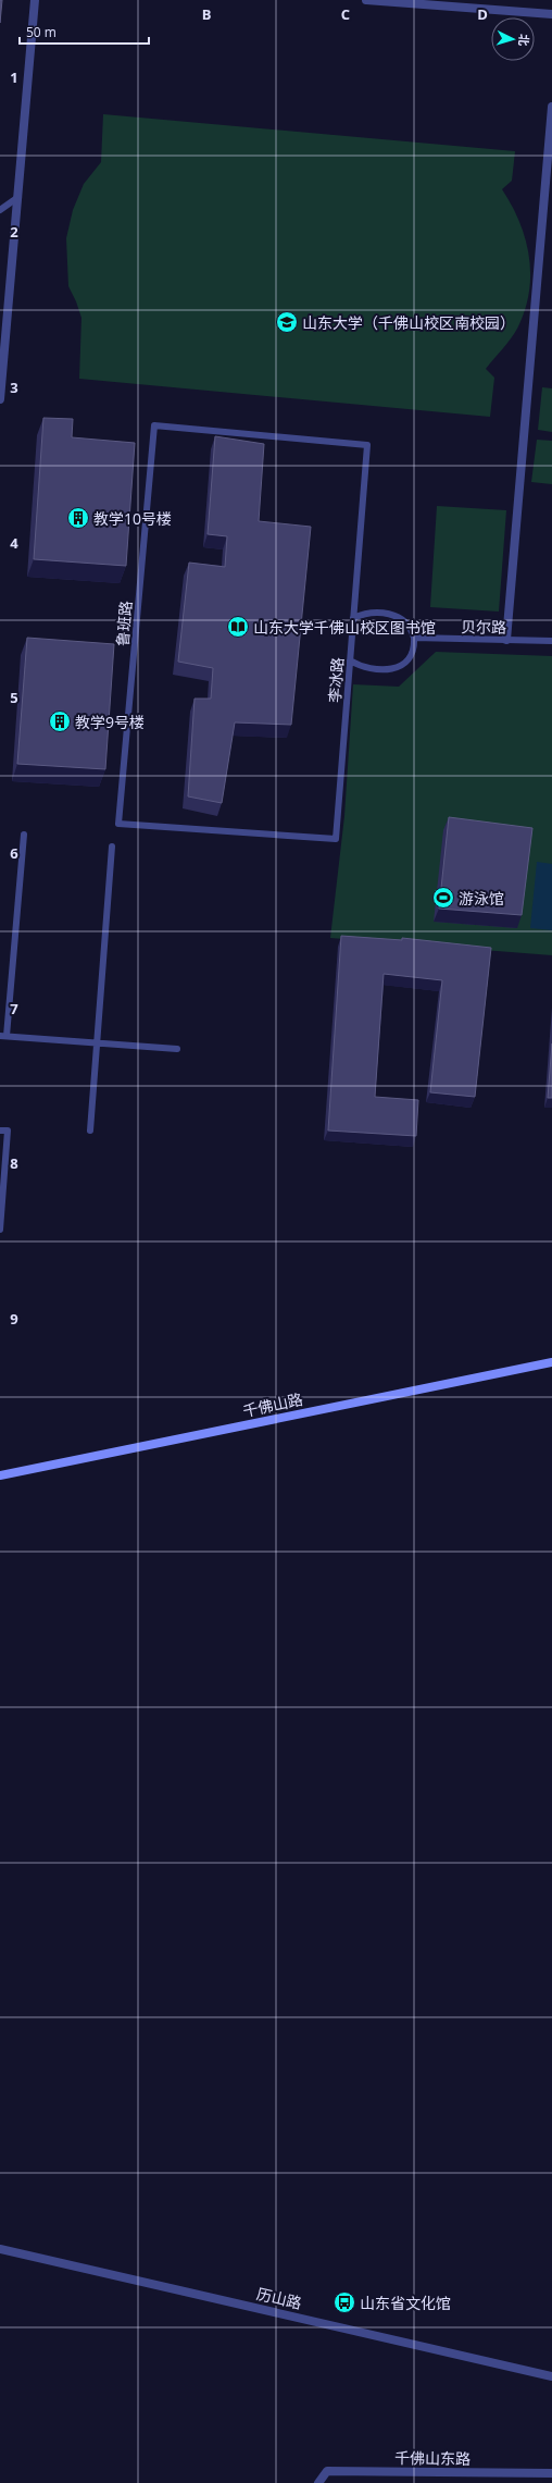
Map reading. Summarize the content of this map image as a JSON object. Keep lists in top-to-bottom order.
{
  "streets": {
    "main road": ["千佛山路"],
    "street": ["历山路", "千佛山东路"],
    "lane": ["鲁班路", "贝尔路", "李冰路"]
  },
  "crossings": [
    ["鲁班路", "李冰路"],
    ["贝尔路", "李冰路"]
  ],
  "places": {
    "school or university": ["山东大学（千佛山校区南校园）"],
    "building": ["教学10号楼", "教学9号楼"],
    "library": ["山东大学千佛山校区图书馆"],
    "sports": ["游泳馆"],
    "bus stop": ["山东省文化馆"]
  },
  "scale_bar": "50 m",
  "north": "right",
  "grid": {
    "columns": ["B", "C", "D"],
    "rows": [
      "1",
      "2",
      "3",
      "4",
      "5",
      "6",
      "7",
      "8",
      "9"
    ]
  }
}
